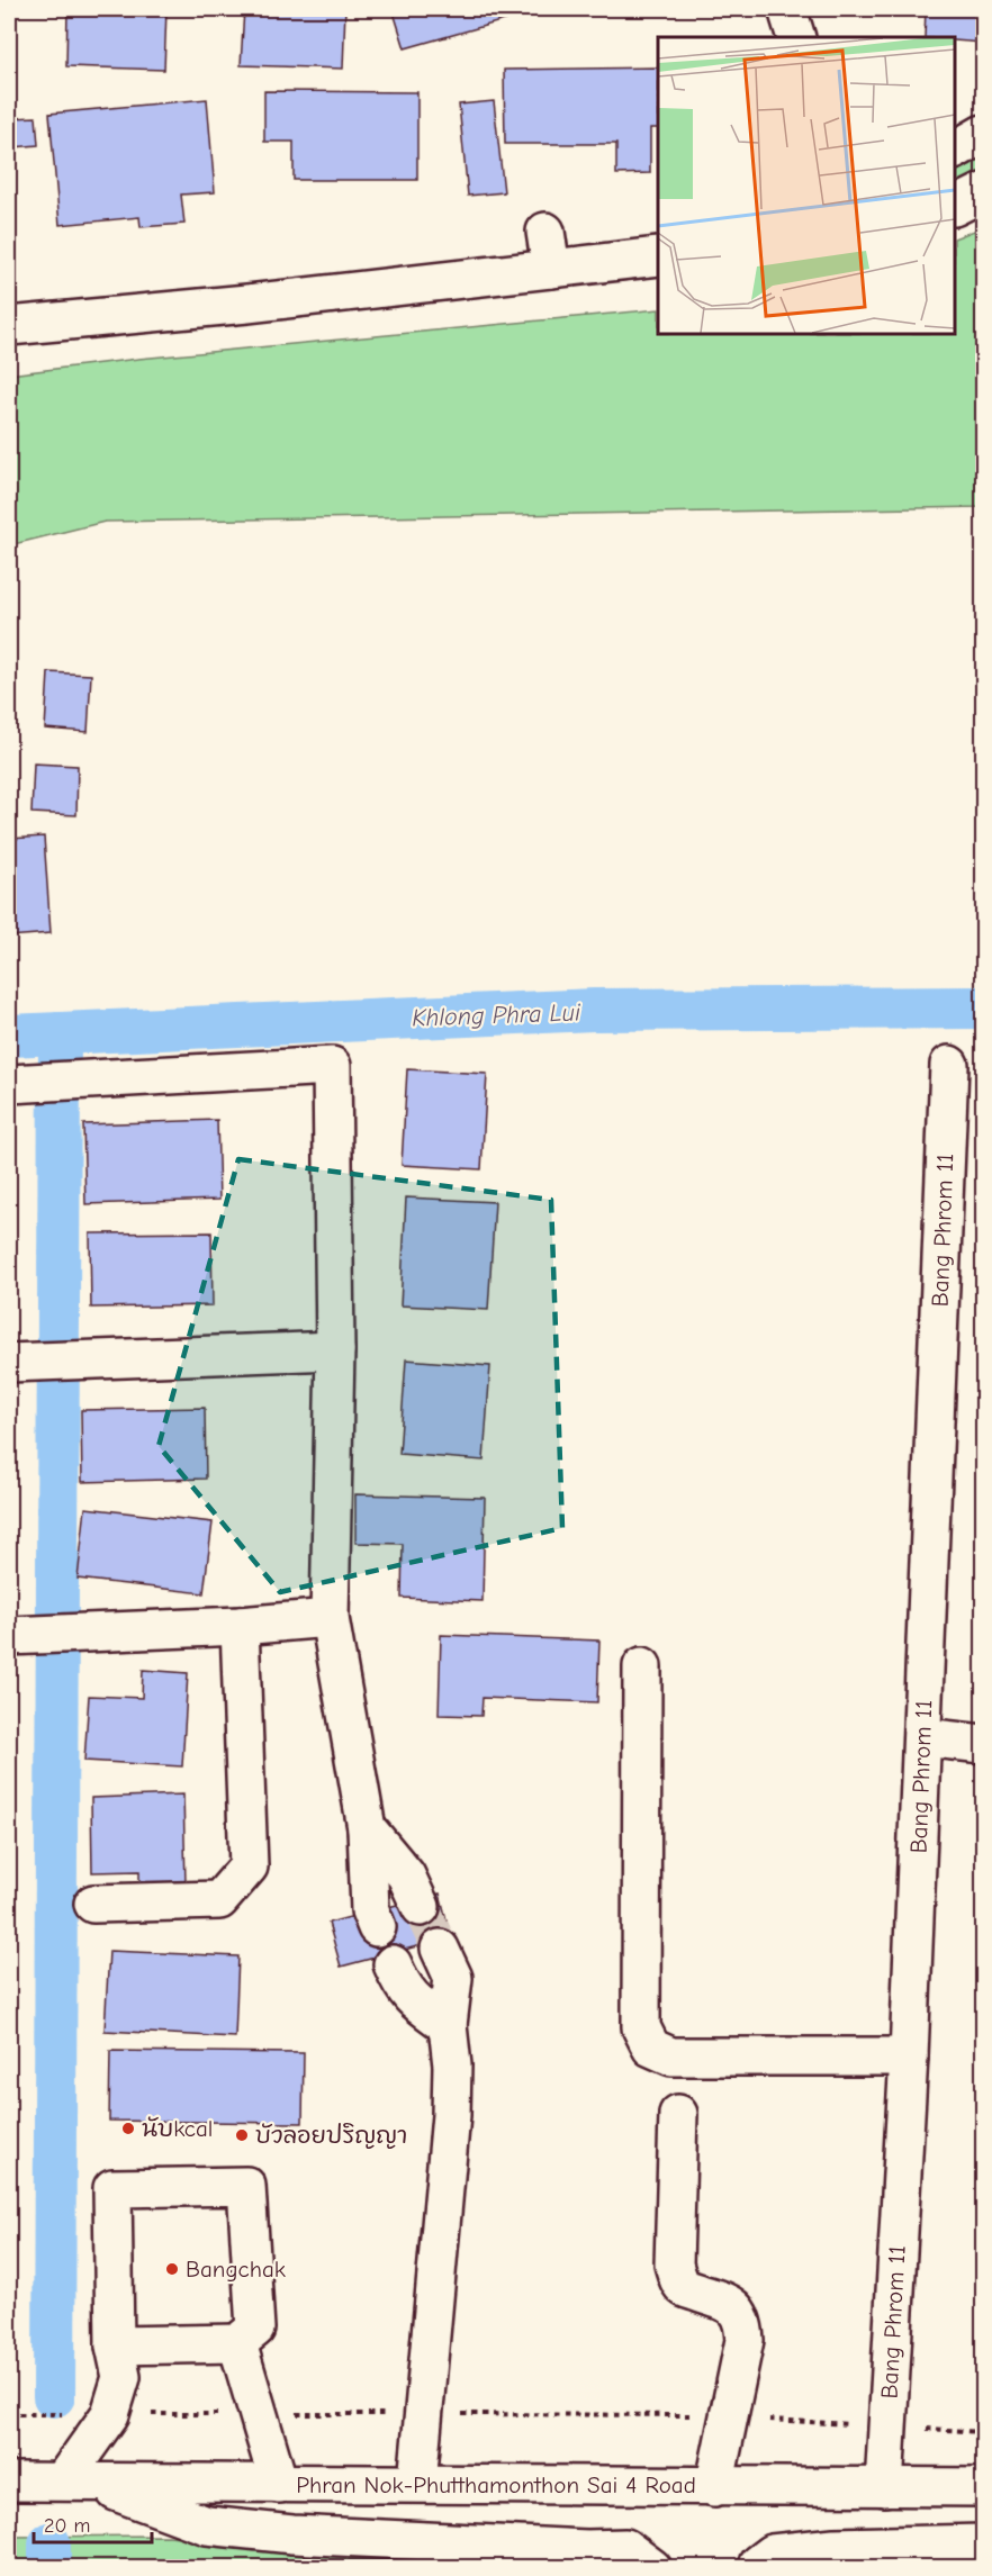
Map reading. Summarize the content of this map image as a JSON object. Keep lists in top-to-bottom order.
{
  "streets": {
    "street": ["Bang Phrom 11", "Phran Nok-Phutthamonthon Sai 4 Road"]
  },
  "crossings": [
    ["Bang Phrom 11", "Phran Nok-Phutthamonthon Sai 4 Road"]
  ],
  "water": ["Khlong Phra Lui"],
  "places": ["นับkcal", "บัวลอยปริญญา", "Bangchak"],
  "scale_bar": "20 m"
}
